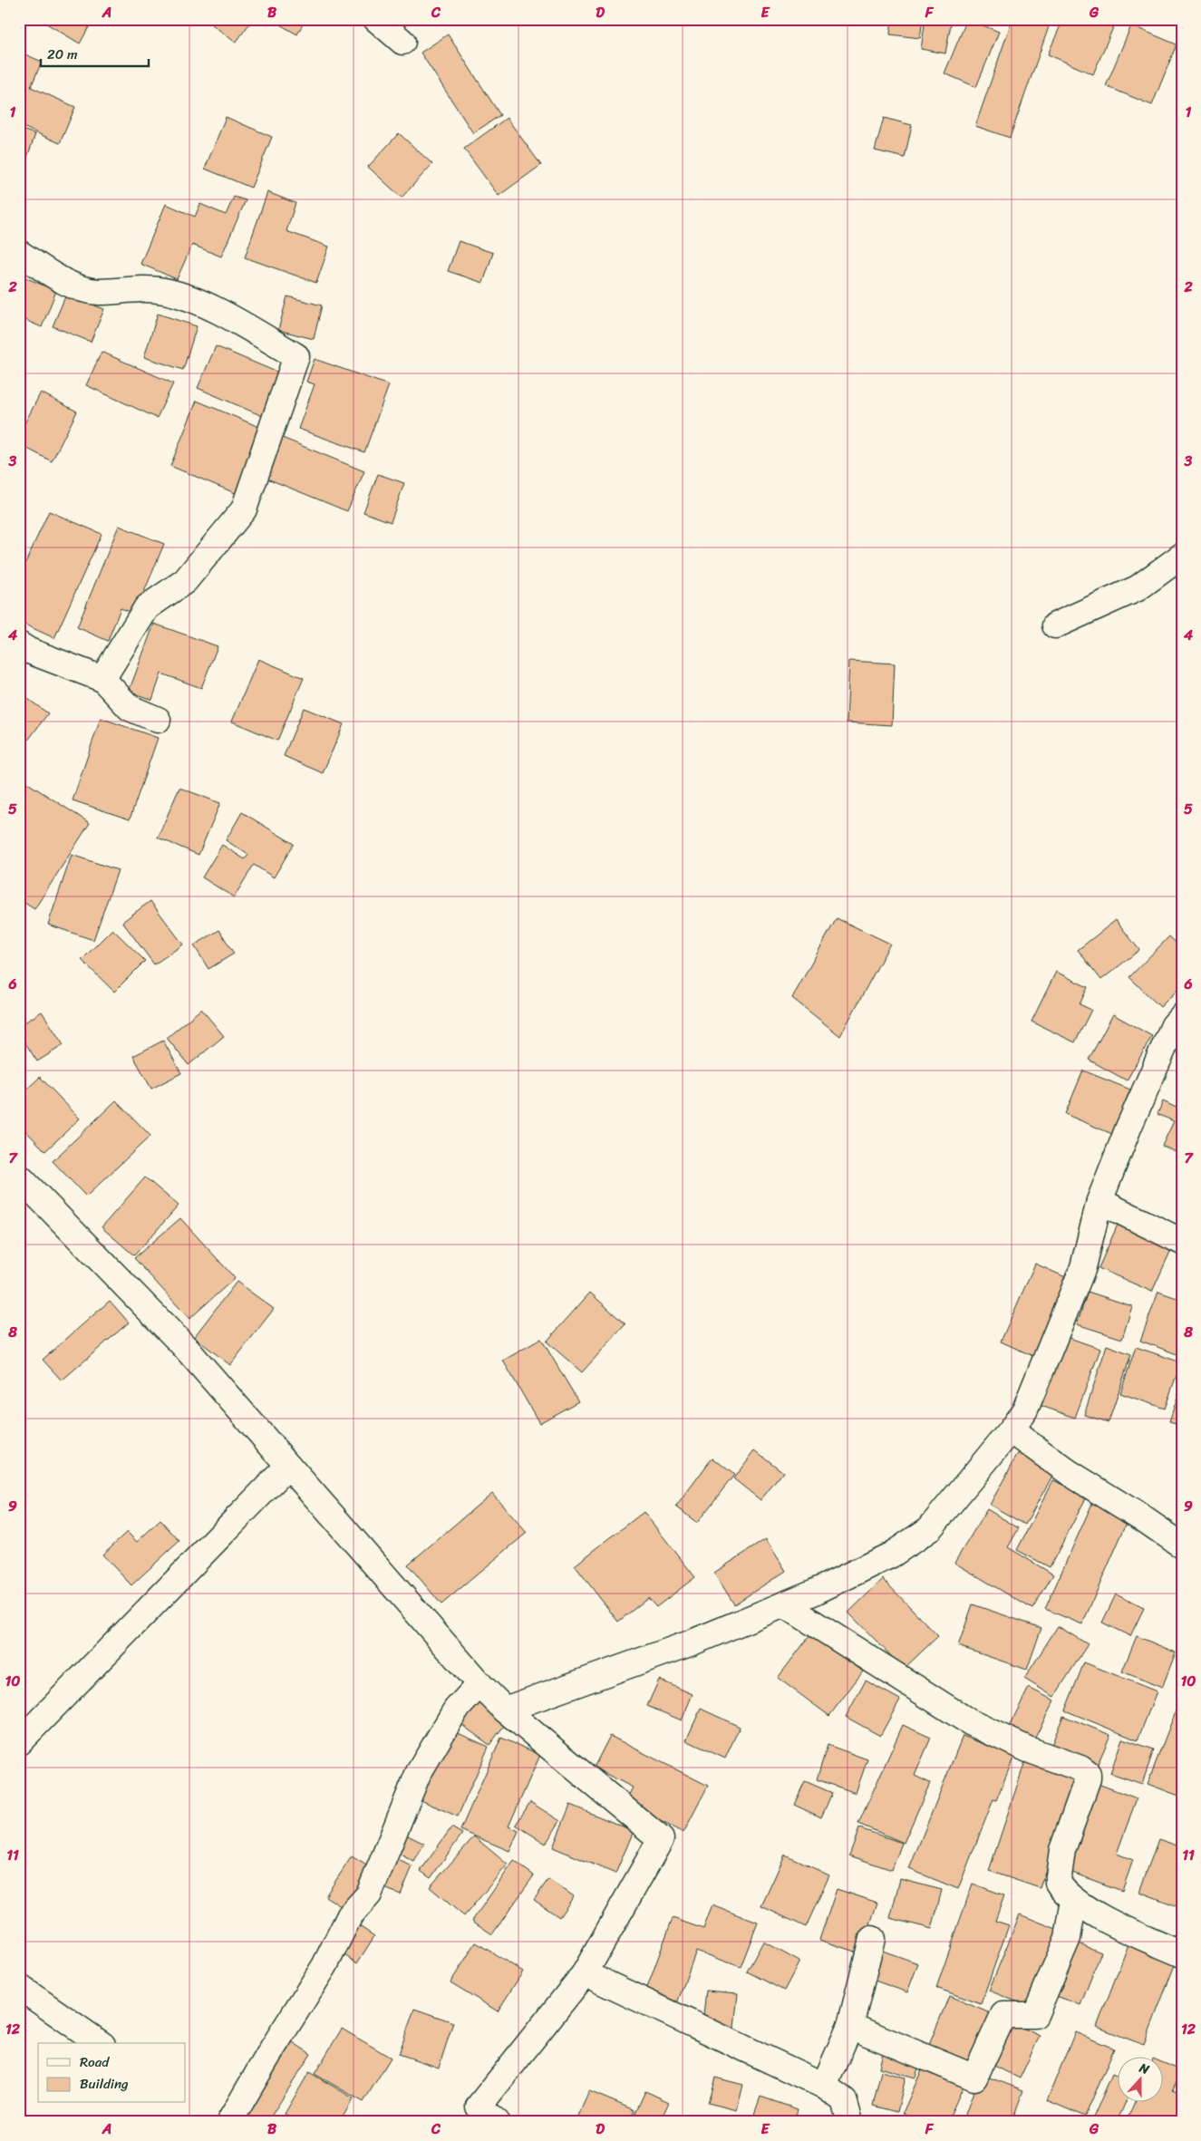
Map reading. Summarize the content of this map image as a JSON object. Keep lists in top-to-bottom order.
{
  "legend": ["Road", "Building"],
  "scale_bar": "20 m",
  "north": "top",
  "grid": {
    "columns": [
      "A",
      "B",
      "C",
      "D",
      "E",
      "F",
      "G"
    ],
    "rows": [
      "1",
      "2",
      "3",
      "4",
      "5",
      "6",
      "7",
      "8",
      "9",
      "10",
      "11",
      "12"
    ]
  }
}
